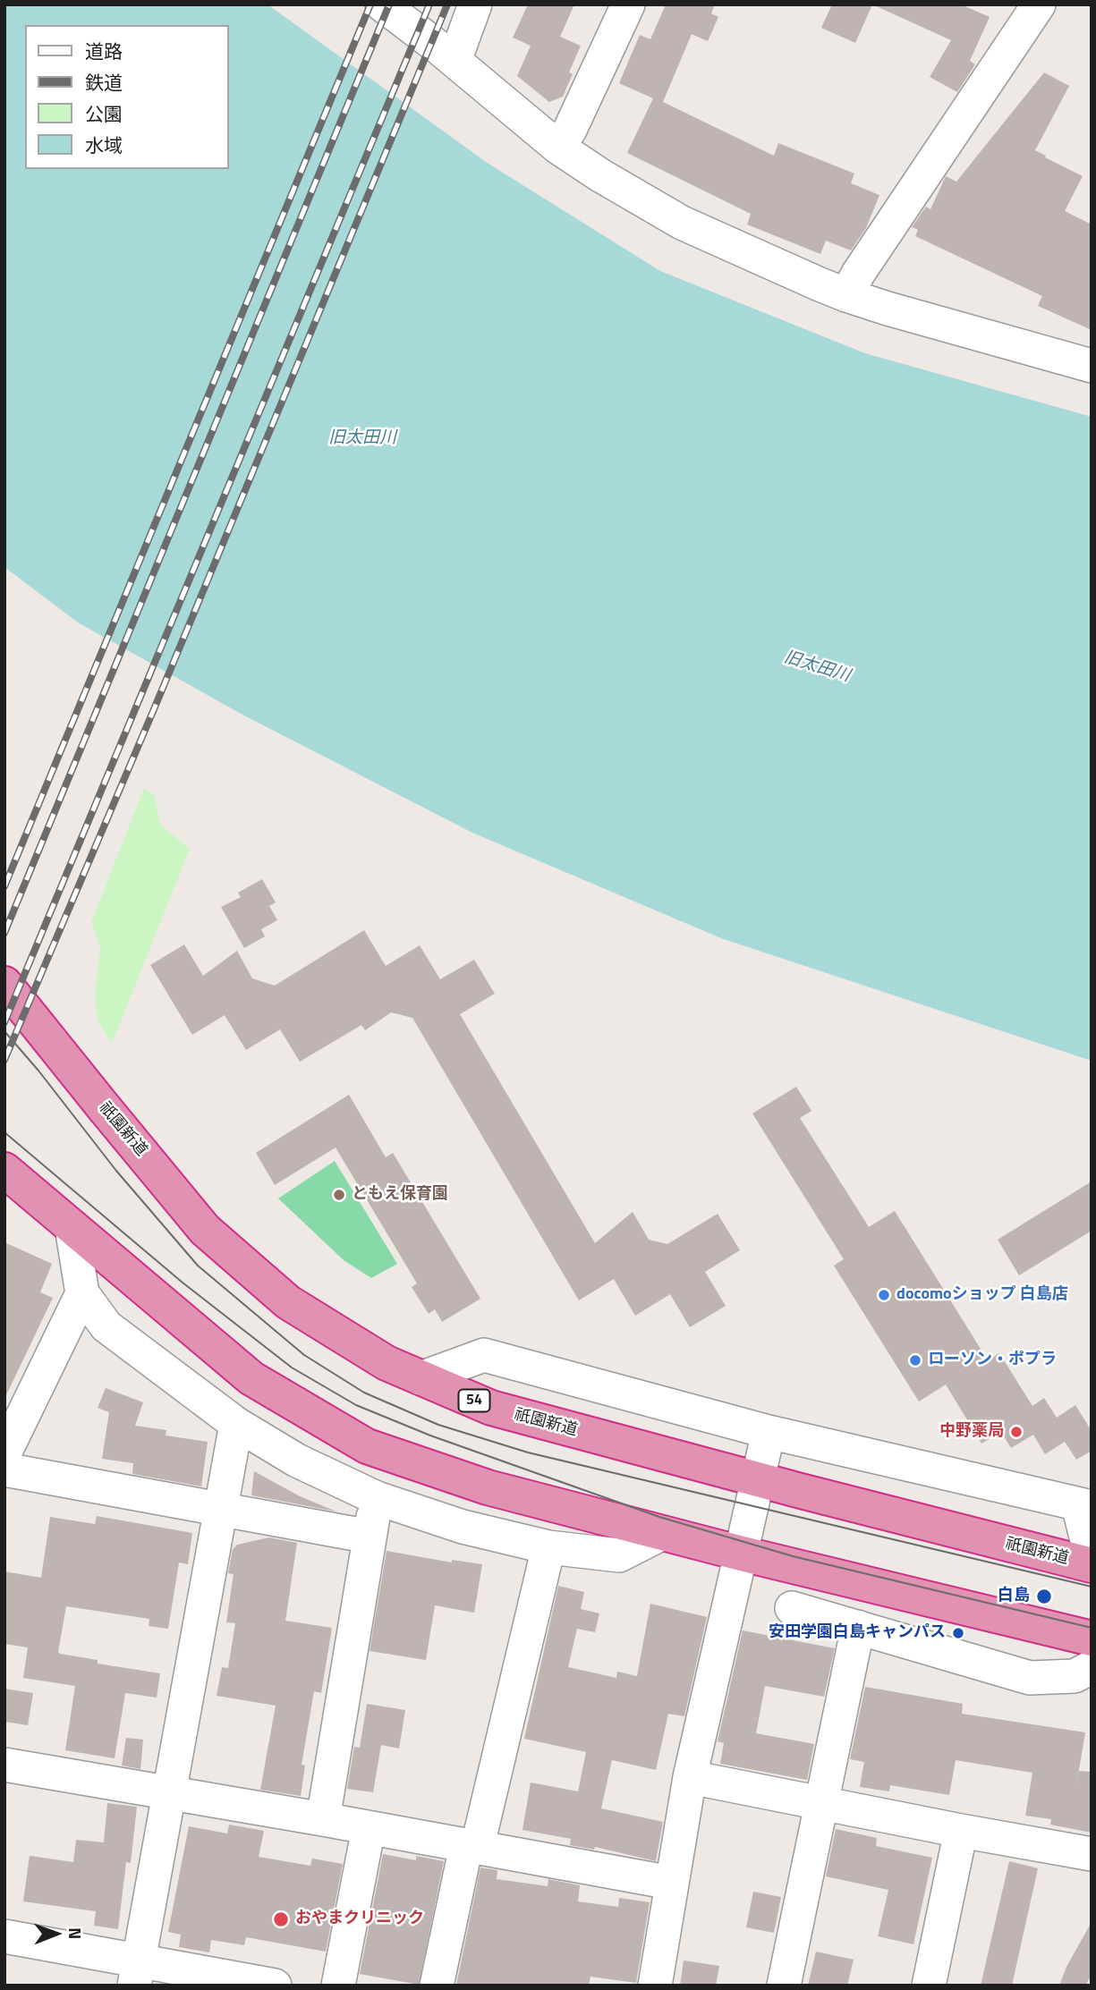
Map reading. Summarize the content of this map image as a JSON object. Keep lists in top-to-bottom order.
{
  "streets": {
    "highway": ["祇園新道", "54"]
  },
  "water": ["旧太田川"],
  "places": [
    "ともえ保育園",
    "docomoショップ 白島店",
    "ローソン・ポプラ",
    "中野薬局",
    "白島",
    "安田学園白島キャンパス",
    "おやまクリニック"
  ],
  "legend": [
    "道路",
    "鉄道",
    "公園",
    "水域"
  ],
  "north": "right"
}
